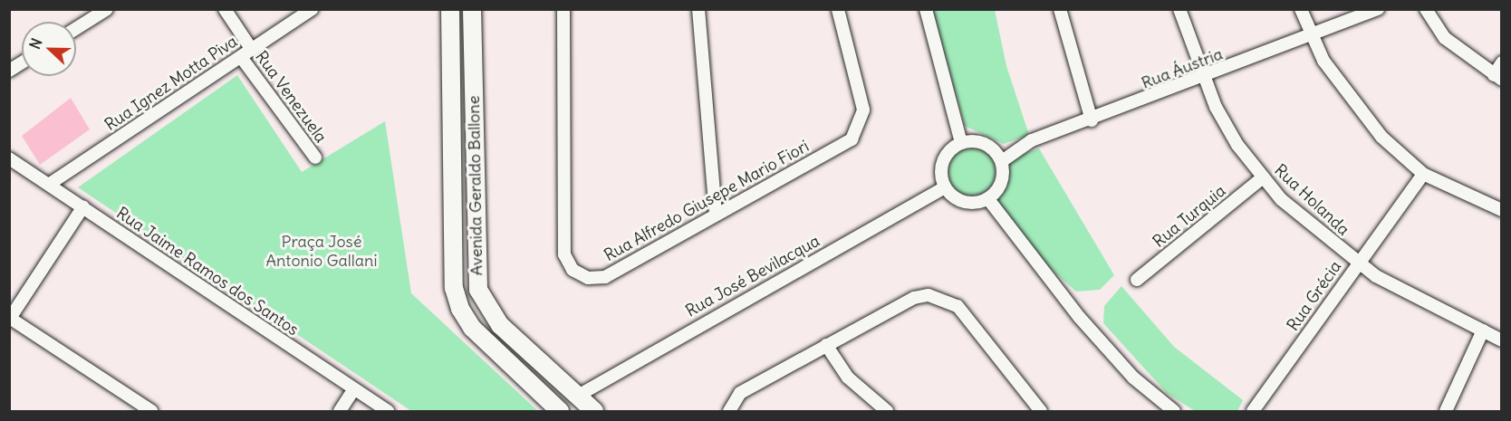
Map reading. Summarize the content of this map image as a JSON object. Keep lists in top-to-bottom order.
{
  "streets": {
    "street": [
      "Rua Áustria",
      "Rua Ignez Motta Piva",
      "Rua Venezuela",
      "Avenida Geraldo Ballone",
      "Rua Holanda",
      "Rua Alfredo Giusepe Mario Fiori",
      "Rua Turquia",
      "Rua Jaime Ramos dos Santos",
      "Rua José Bevilacqua",
      "Rua Grécia"
    ]
  },
  "crossings": [
    ["Rua Áustria", "Rua Holanda"],
    ["Rua Áustria", "Rua José Bevilacqua"],
    ["Rua Ignez Motta Piva", "Rua Venezuela"],
    ["Rua Ignez Motta Piva", "Rua Jaime Ramos dos Santos"],
    ["Avenida Geraldo Ballone", "Rua José Bevilacqua"],
    ["Rua Holanda", "Rua Turquia"],
    ["Rua Holanda", "Rua Grécia"]
  ],
  "parks": ["Praça José Antonio Gallani"],
  "north": "left"
}
